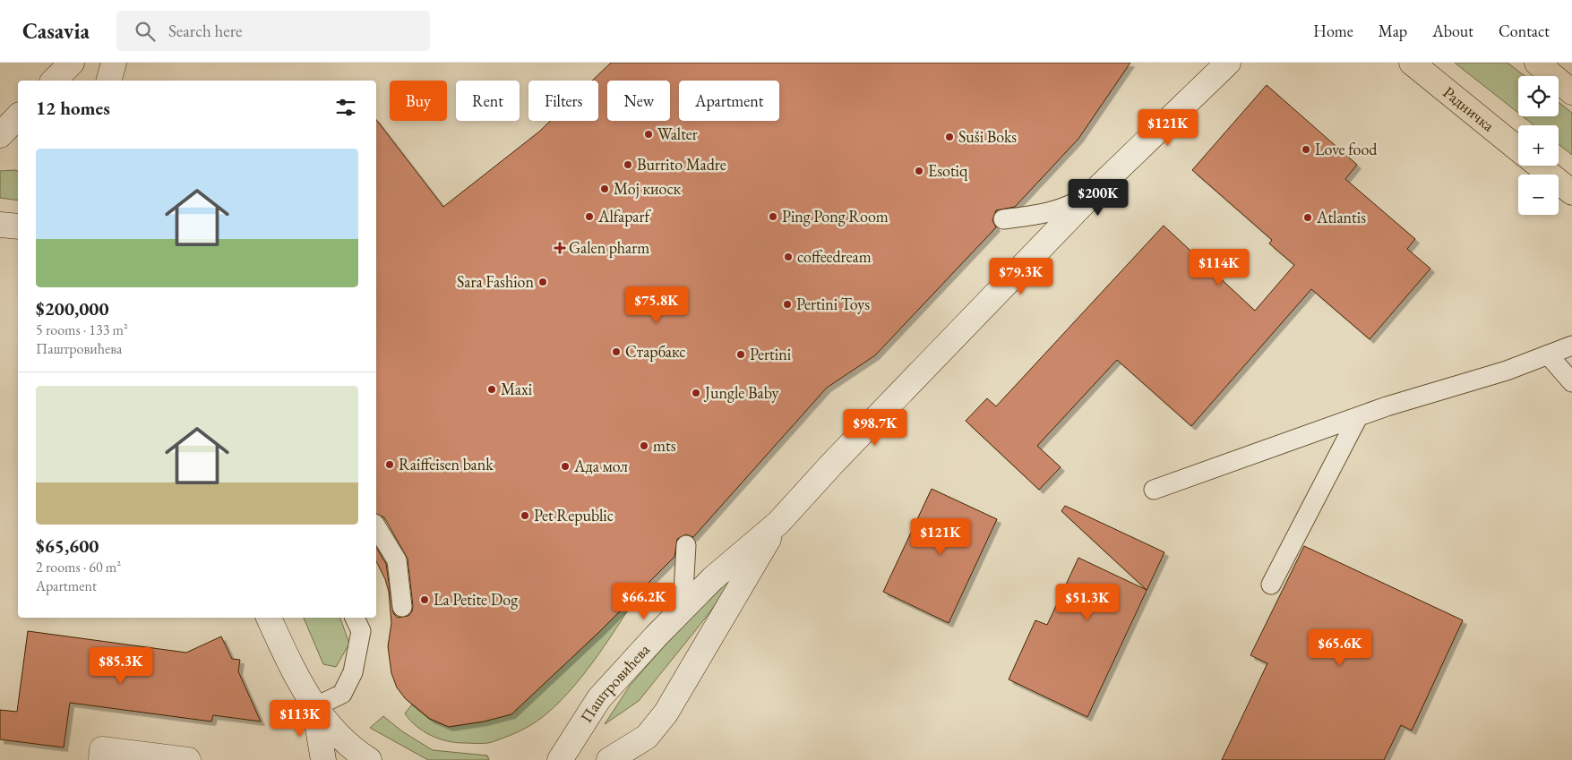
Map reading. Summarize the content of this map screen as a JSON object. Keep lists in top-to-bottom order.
{
  "streets": {
    "main road": ["Радничка", "Паштровићева"]
  },
  "places": {
    "other": [
      "Walter",
      "Suši Boks",
      "Love food",
      "Burrito Madre",
      "Esotiq",
      "Мој киоск",
      "Alfaparf",
      "Ping Pong Room",
      "Atlantis",
      "coffeedream",
      "Sara Fashion",
      "Pertini Toys",
      "Старбакс",
      "Pertini",
      "Maxi",
      "Jungle Baby",
      "mts",
      "Raiffeisen bank",
      "Ада мол",
      "Pet Republic",
      "La Petite Dog"
    ],
    "health": ["Galen pharm"]
  },
  "page": {
    "header": "Casavia",
    "search": "Search here",
    "nav": [
      "Home",
      "Map",
      "About",
      "Contact"
    ],
    "map_buttons": ["+", "−"],
    "chip": [
      "Buy",
      "Rent",
      "Filters",
      "New",
      "Apartment"
    ],
    "heading": "12 homes",
    "price": [
      "$121K",
      "$200K",
      "$114K",
      "$79.3K",
      "$75.8K",
      "$98.7K",
      "$121K",
      "$66.2K",
      "$51.3K",
      "$65.6K",
      "$85.3K",
      "$113K"
    ],
    "list": [
      {
        "name": "$200,000",
        "note": "5 rooms · 133 m² · Паштровићева"
      },
      {
        "name": "$65,600",
        "note": "2 rooms · 60 m² · Apartment"
      }
    ]
  }
}
